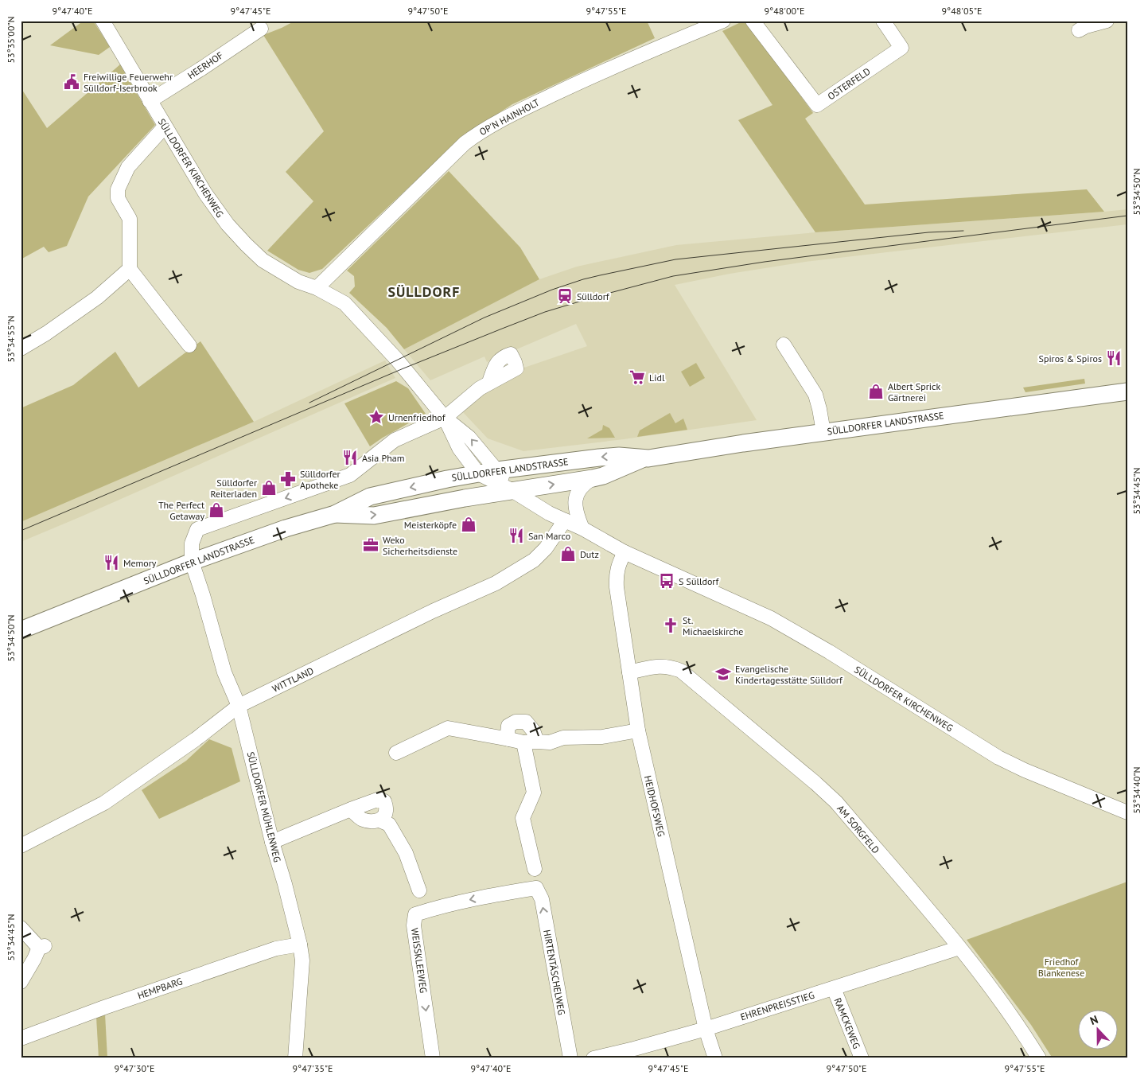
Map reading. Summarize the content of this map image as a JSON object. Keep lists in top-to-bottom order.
{
  "streets": {
    "main road": ["SÜLLDORFER LANDSTRASSE"],
    "street": [
      "HEERHOF",
      "OSTERFELD",
      "OP'N HAINHOLT",
      "SÜLLDORFER KIRCHENWEG",
      "WITTLAND",
      "HEIDHOFSWEG",
      "SÜLLDORFER MÜHLENWEG",
      "AM SORGFELD",
      "WEISSKLEEWEG",
      "HIRTENTÄSCHELWEG",
      "HEMPBARG",
      "EHRENPREISSTIEG",
      "RAMCKEWEG"
    ]
  },
  "crossings": [
    ["HEERHOF", "SÜLLDORFER KIRCHENWEG"],
    ["OP'N HAINHOLT", "SÜLLDORFER KIRCHENWEG"],
    ["SÜLLDORFER KIRCHENWEG", "SÜLLDORFER LANDSTRASSE"],
    ["SÜLLDORFER KIRCHENWEG", "WITTLAND"],
    ["SÜLLDORFER KIRCHENWEG", "HEIDHOFSWEG"],
    ["SÜLLDORFER LANDSTRASSE", "SÜLLDORFER MÜHLENWEG"],
    ["WITTLAND", "SÜLLDORFER MÜHLENWEG"],
    ["HEIDHOFSWEG", "AM SORGFELD"],
    ["HEIDHOFSWEG", "EHRENPREISSTIEG"],
    ["SÜLLDORFER MÜHLENWEG", "HEMPBARG"],
    ["AM SORGFELD", "EHRENPREISSTIEG"],
    ["WEISSKLEEWEG", "HIRTENTÄSCHELWEG"],
    ["EHRENPREISSTIEG", "RAMCKEWEG"]
  ],
  "one_way": ["HIRTENTÄSCHELWEG"],
  "districts": ["SÜLLDORF"],
  "parks": ["Friedhof Blankenese"],
  "places": {
    "public building": ["Freiwillige Feuerwehr Sülldorf-Iserbrook"],
    "station": ["Sülldorf"],
    "restaurant": [
      "Spiros & Spiros",
      "Asia Pham",
      "San Marco",
      "Memory"
    ],
    "supermarket": ["Lidl"],
    "shop": [
      "Albert Sprick Gärtnerei",
      "Sülldorfer Reiterladen",
      "The Perfect Getaway",
      "Meisterköpfe",
      "Dutz"
    ],
    "place": ["Urnenfriedhof"],
    "pharmacy": ["Sülldorfer Apotheke"],
    "office": ["Weko Sicherheitsdienste"],
    "bus stop": ["S Sülldorf"],
    "church": ["St. Michaelskirche"],
    "school or university": ["Evangelische Kindertagesstätte Sülldorf"]
  },
  "north": "top",
  "coordinates": [
    "9°47'40\"E",
    "9°47'45\"E",
    "9°47'50\"E",
    "9°47'55\"E",
    "9°48'00\"E",
    "9°48'05\"E",
    "53°35'00\"N",
    "53°34'50\"N",
    "53°34'55\"N",
    "53°34'45\"N",
    "53°34'40\"N",
    "9°47'30\"E",
    "9°47'35\"E"
  ]
}
